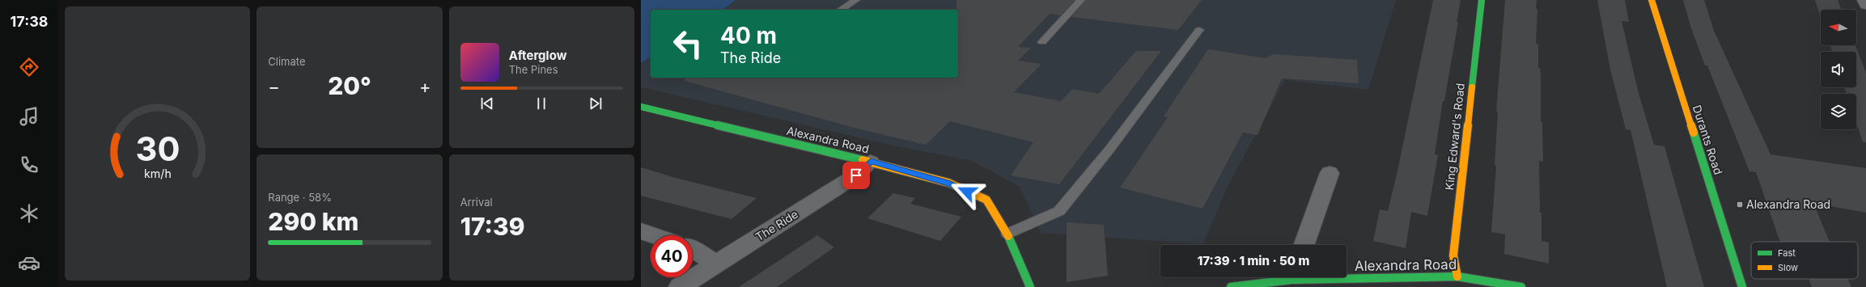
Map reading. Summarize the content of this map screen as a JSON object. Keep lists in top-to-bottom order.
{
  "streets": {
    "street": [
      "King Edward's Road",
      "Alexandra Road",
      "Durants Road",
      "The Ride"
    ]
  },
  "crossings": [
    ["King Edward's Road", "Alexandra Road"],
    ["Alexandra Road", "The Ride"]
  ],
  "places": {
    "transit": ["Alexandra Road"]
  },
  "legend": ["Fast", "Slow"],
  "north": "left",
  "page": {
    "tabs": "17:38",
    "tile": [
      "Climate",
      ["Range · 58%", "290 km"],
      ["Arrival", "17:39"]
    ],
    "turn": ["40 m", "The Ride"],
    "song": ["Afterglow", "The Pines"],
    "heat": ["−", "20°", "+"],
    "limit": "40",
    "trip": "17:39 · 1 min · 50 m",
    "gauge": ["30", "km/h"]
  }
}
